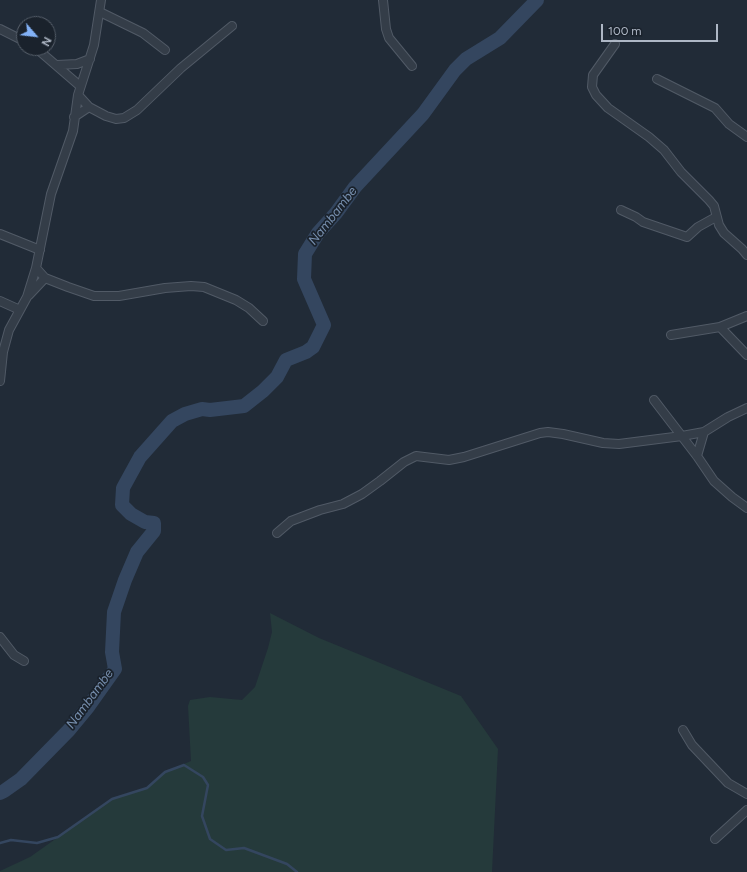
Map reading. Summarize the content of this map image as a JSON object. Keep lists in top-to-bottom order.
{
  "water": ["Nambambe"],
  "scale_bar": "100 m",
  "north": "bottom right"
}
